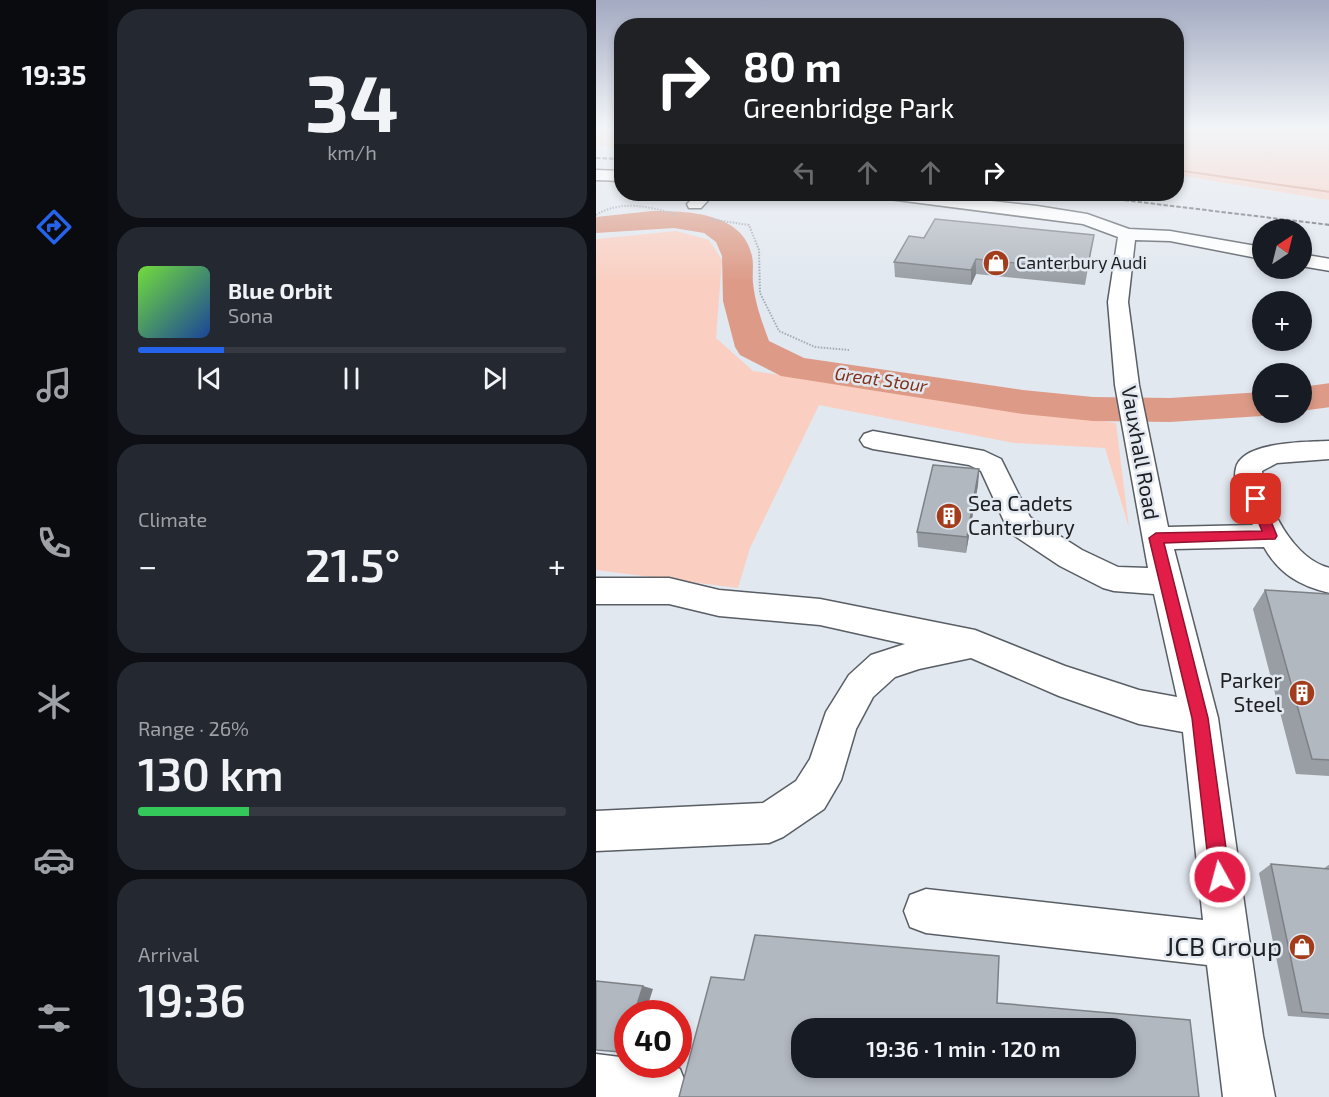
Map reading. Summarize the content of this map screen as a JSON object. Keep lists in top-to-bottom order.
{
  "streets": {
    "street": ["Vauxhall Road"]
  },
  "water": ["Great Stour"],
  "places": {
    "shop": ["Canterbury Audi", "JCB Group"],
    "building": ["Sea Cadets Canterbury", "Parker Steel"]
  },
  "north": "top right",
  "page": {
    "tabs": "19:35",
    "tile": [
      ["34", "km/h"],
      "Climate",
      ["Range · 26%", "130 km"],
      ["Arrival", "19:36"]
    ],
    "turn": ["80 m", "Greenbridge Park"],
    "map_buttons": ["+", "−"],
    "song": ["Blue Orbit", "Sona"],
    "heat": ["−", "21.5°", "+"],
    "limit": "40",
    "trip": "19:36 · 1 min · 120 m"
  }
}
